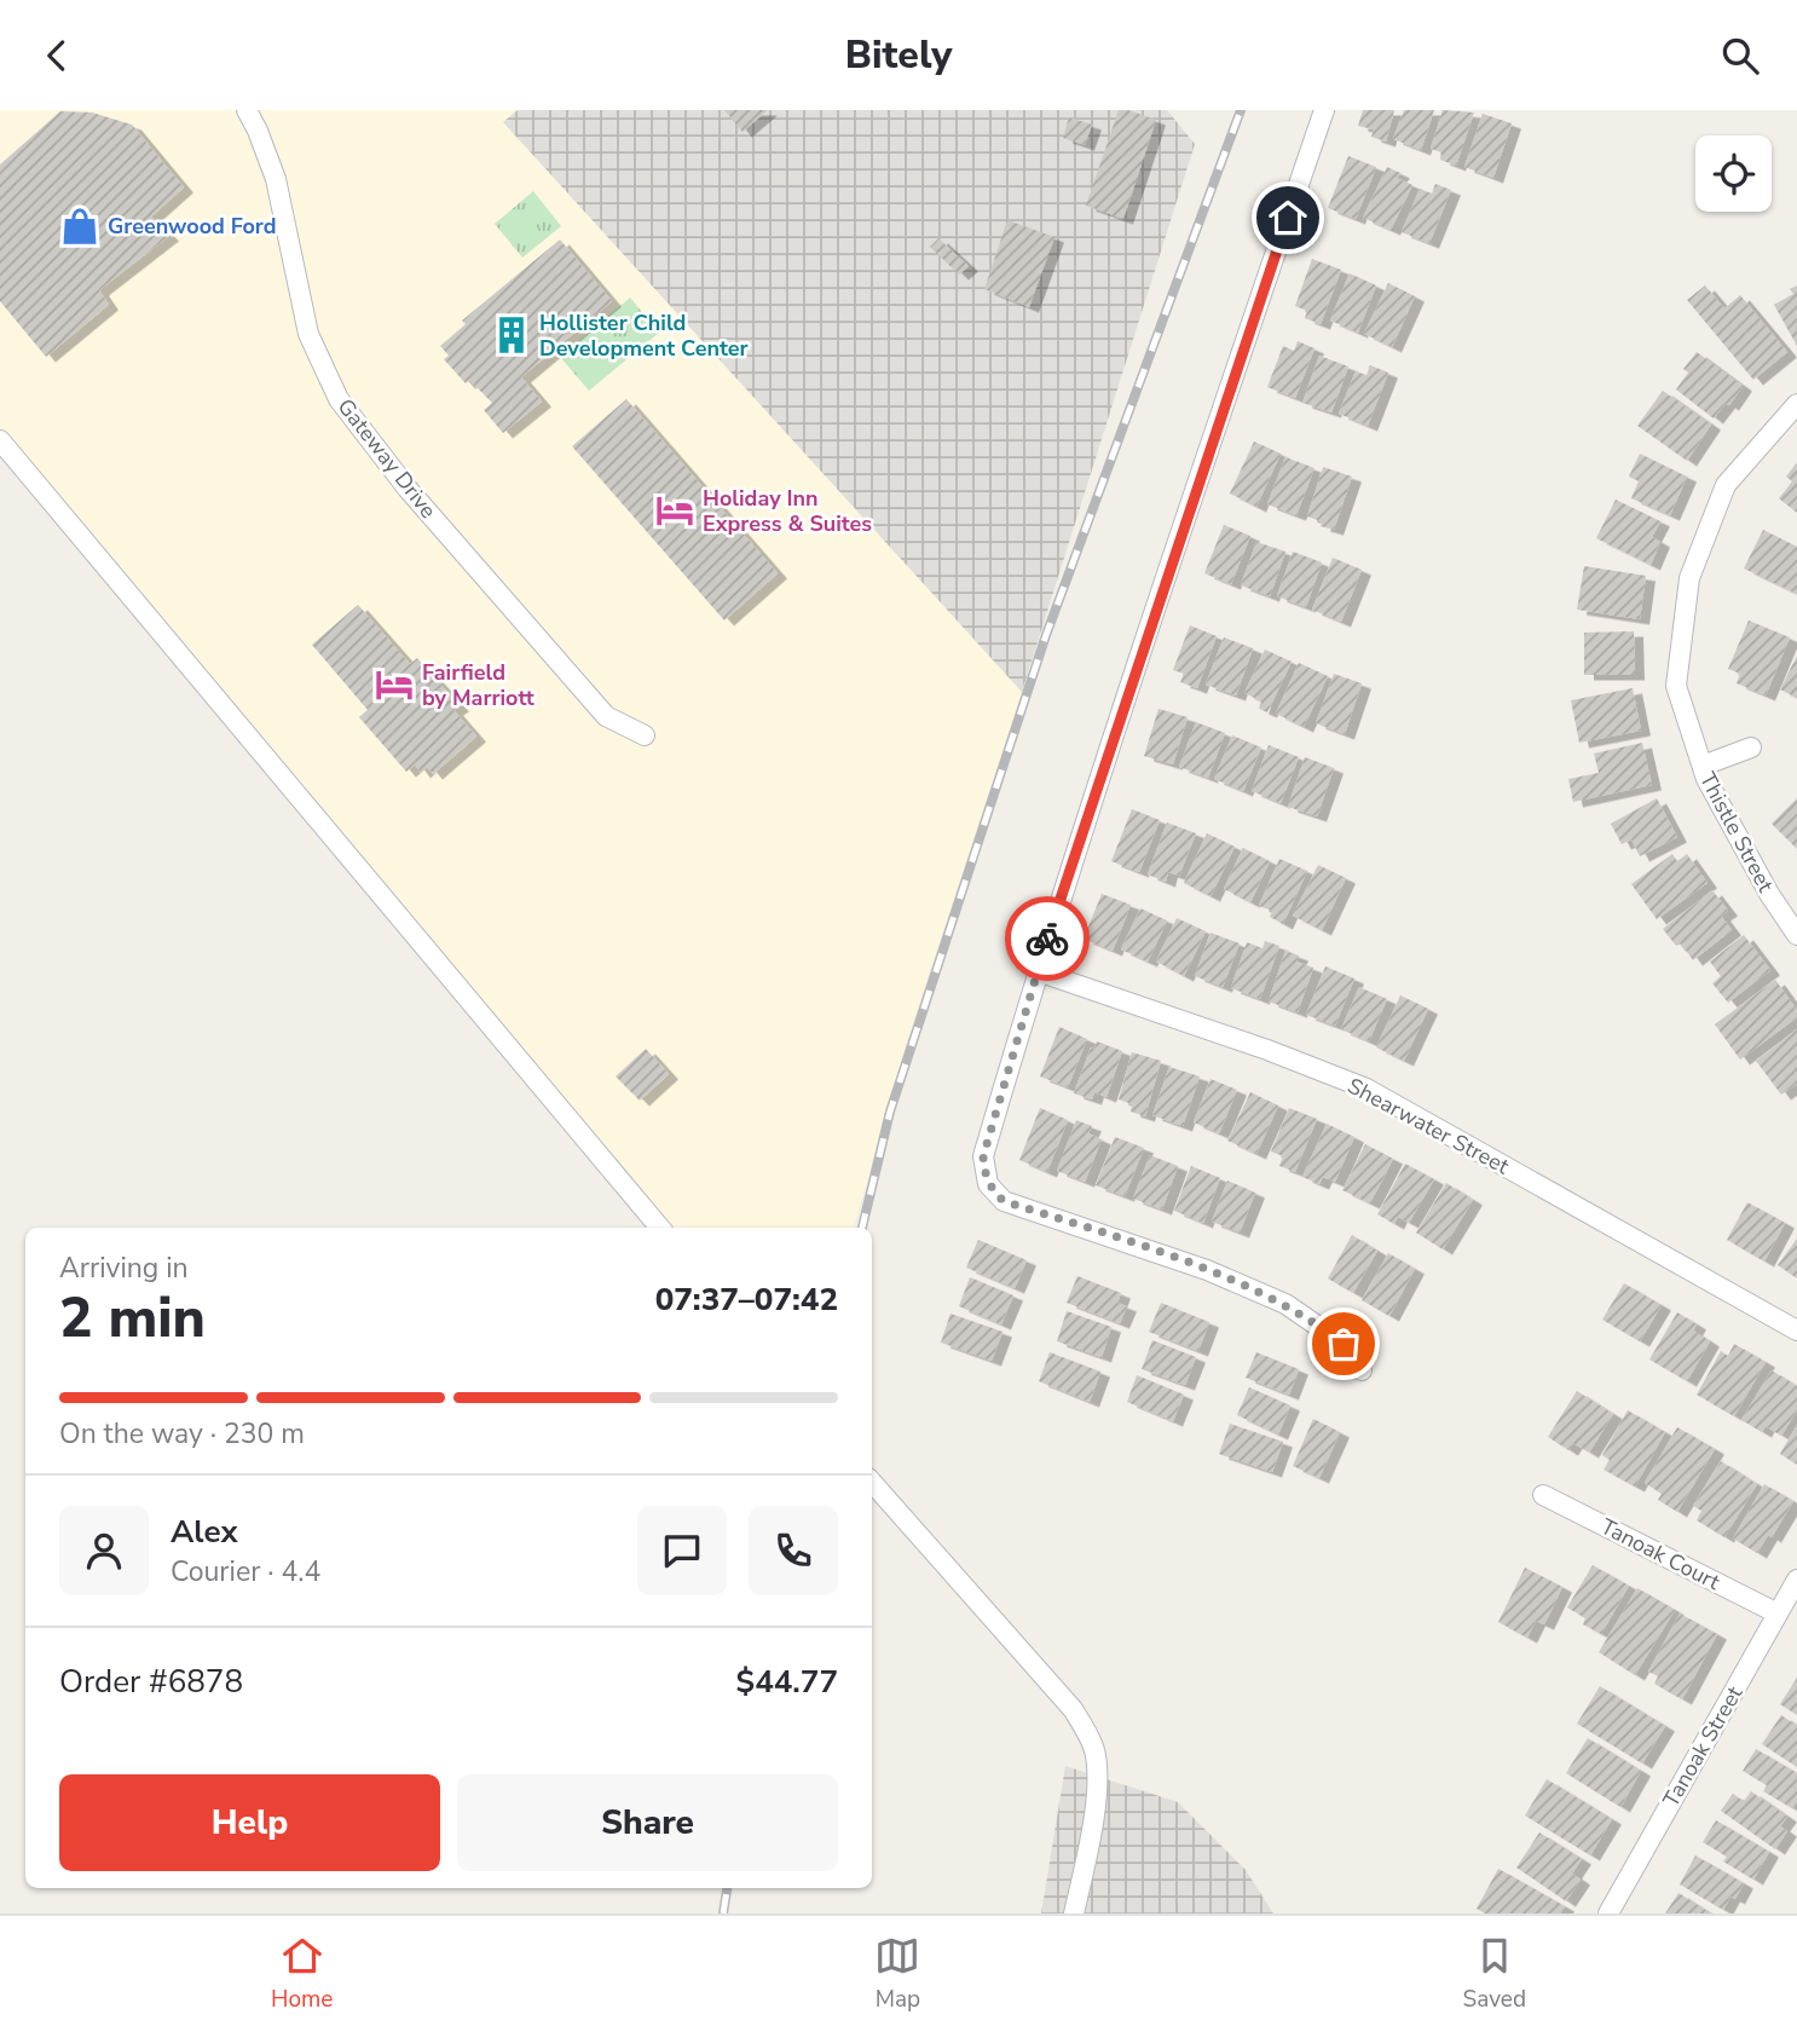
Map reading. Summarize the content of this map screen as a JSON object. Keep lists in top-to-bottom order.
{
  "streets": {
    "street": [
      "Gateway Drive",
      "Thistle Street",
      "Shearwater Street",
      "Tanoak Court",
      "Tanoak Street"
    ]
  },
  "crossings": [
    ["Tanoak Court", "Tanoak Street"]
  ],
  "places": {
    "shop": ["Greenwood Ford"],
    "building": ["Hollister Child Development Center"],
    "hotel": ["Holiday Inn Express & Suites", "Fairfield by Marriott"]
  },
  "page": {
    "header": "Bitely",
    "heading": ["2 min", "Arriving in", "07:37–07:42"],
    "panel": [
      "Alex",
      "Courier · 4.4",
      "Order #6878",
      "$44.77"
    ],
    "bar": "On the way · 230 m",
    "buttons": ["Help", "Share"],
    "tabs": ["Home", "Map", "Saved"]
  }
}
